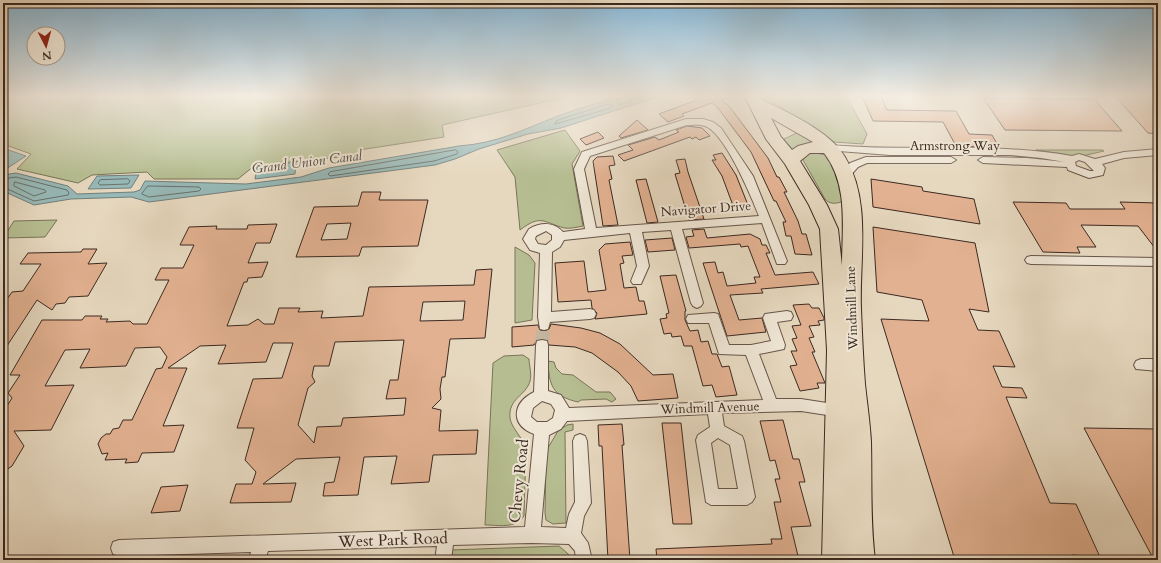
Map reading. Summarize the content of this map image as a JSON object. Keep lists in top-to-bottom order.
{
  "streets": {
    "main road": ["Windmill Lane"],
    "street": [
      "Armstrong Way",
      "Navigator Drive",
      "Windmill Avenue",
      "Chevy Road",
      "West Park Road"
    ]
  },
  "crossings": [
    ["Armstrong Way", "Windmill Lane"],
    ["Windmill Lane", "Windmill Avenue"],
    ["Windmill Avenue", "Chevy Road"],
    ["Chevy Road", "West Park Road"]
  ],
  "water": ["Grand Union Canal"],
  "north": "bottom"
}
